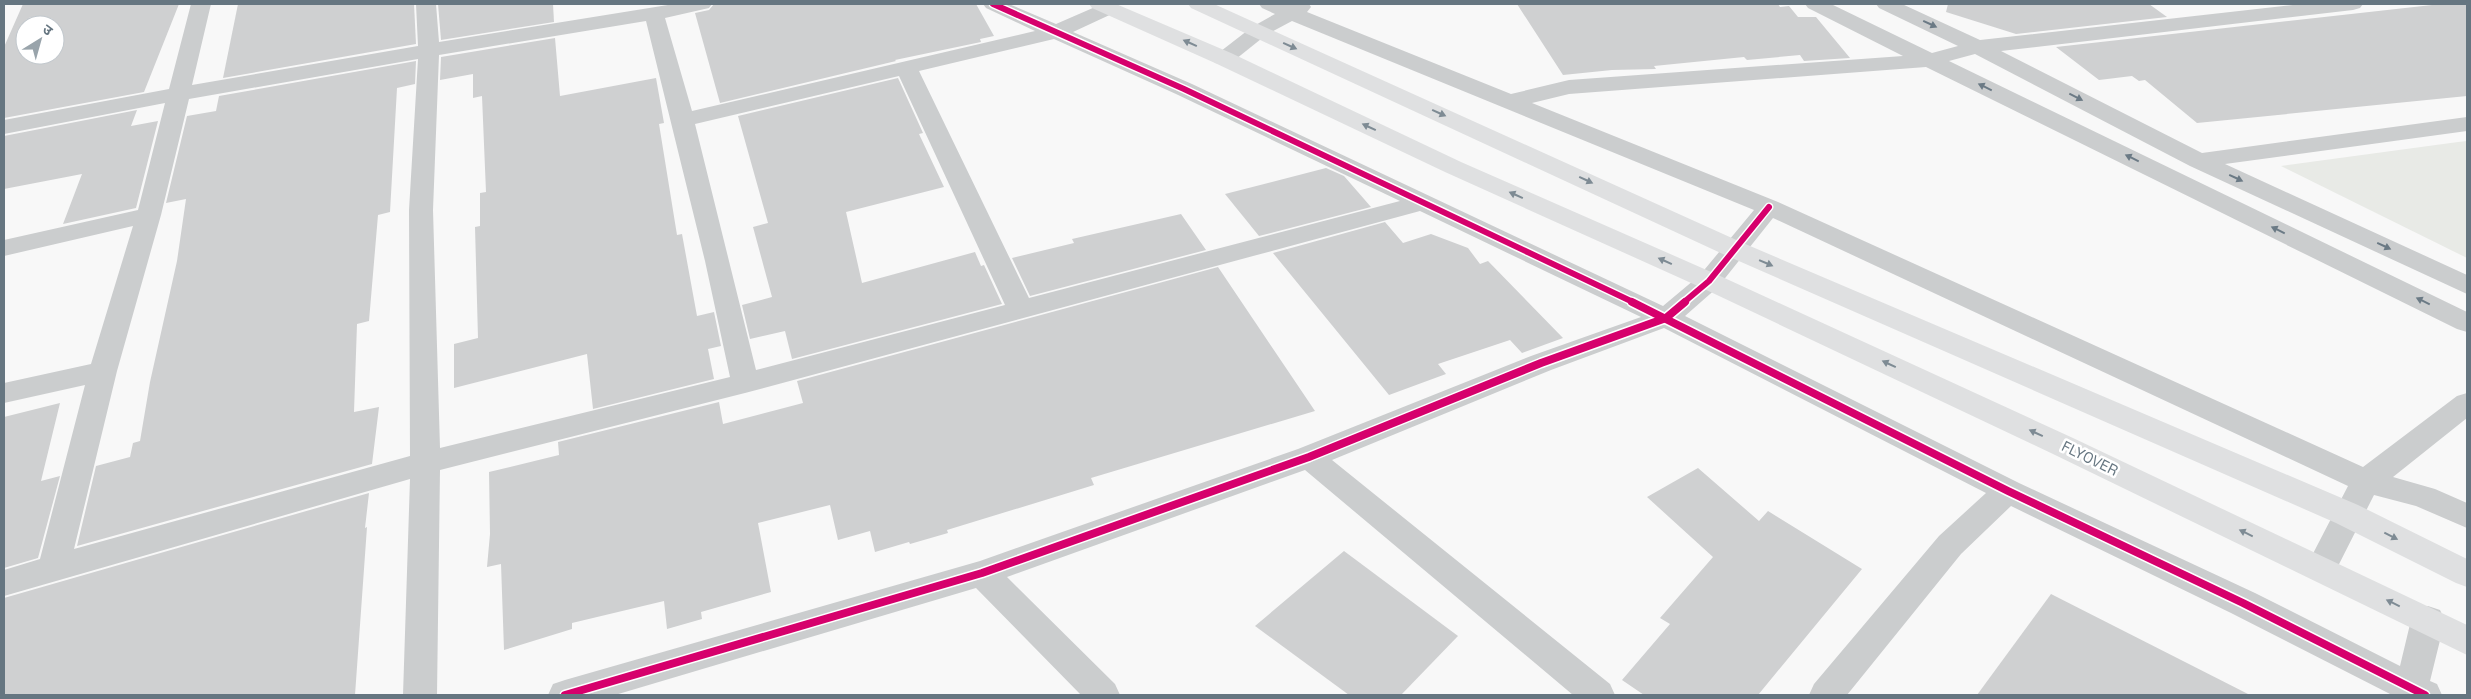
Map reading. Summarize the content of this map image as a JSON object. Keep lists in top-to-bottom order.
{
  "streets": {
    "main road": ["FLYOVER"]
  },
  "north": "top right"
}
